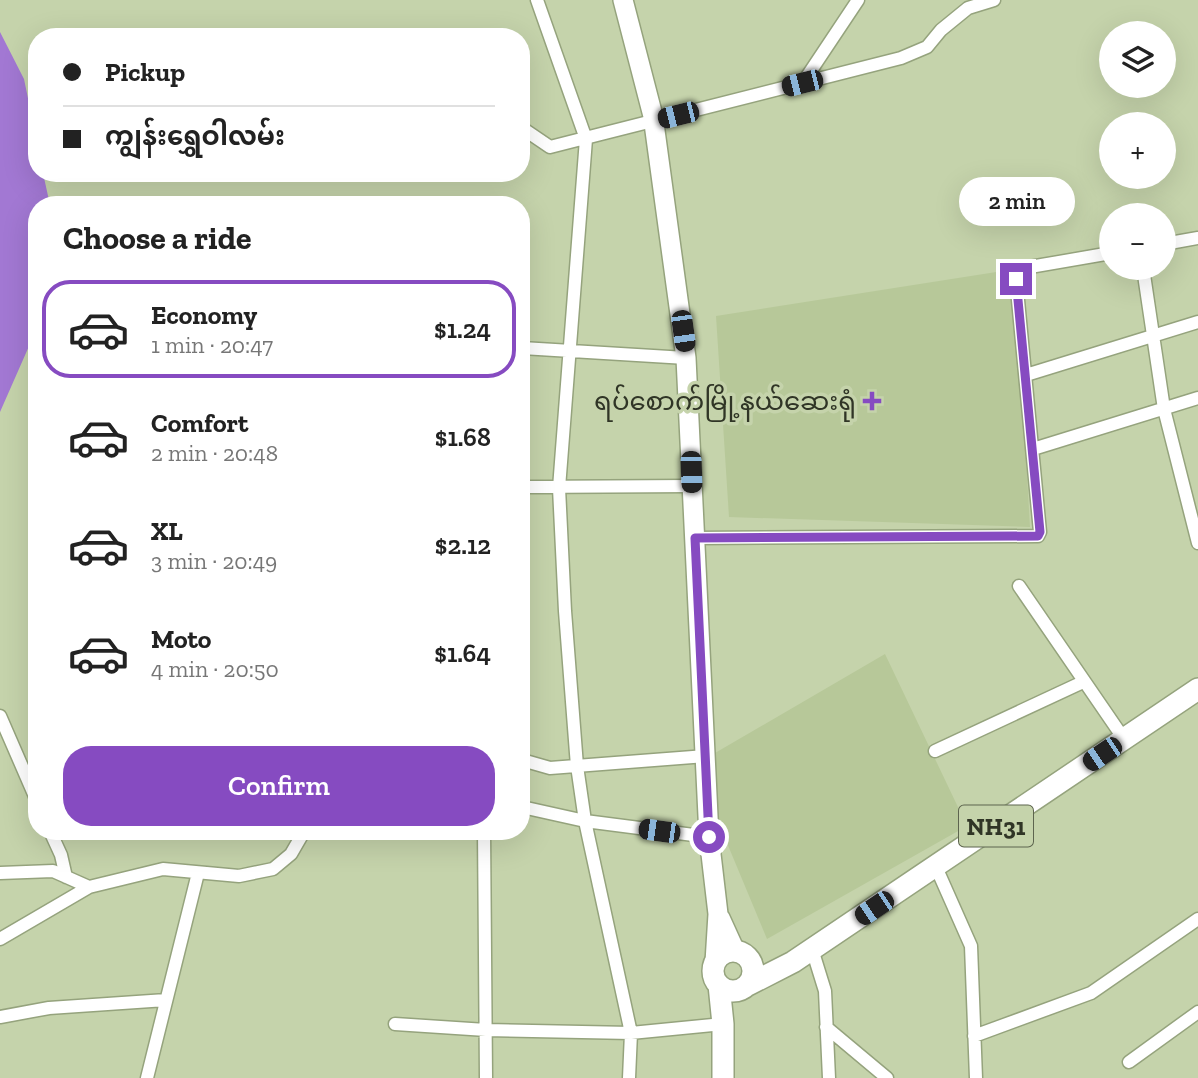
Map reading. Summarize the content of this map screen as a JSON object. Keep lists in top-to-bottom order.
{
  "streets": {
    "highway": ["NH31"]
  },
  "places": {
    "health": ["ရပ်စောက်မြို့နယ်ဆေးရုံ"]
  },
  "page": {
    "map_buttons": ["+", "−"],
    "banner": ["Pickup", "ကျွန်းရွှေဝါလမ်း"],
    "bubble": "2 min",
    "heading": "Choose a ride",
    "list": [
      {
        "name": "Economy",
        "note": "1 min · 20:47",
        "value": "$1.24"
      },
      {
        "name": "Comfort",
        "note": "2 min · 20:48",
        "value": "$1.68"
      },
      {
        "name": "XL",
        "note": "3 min · 20:49",
        "value": "$2.12"
      },
      {
        "name": "Moto",
        "note": "4 min · 20:50",
        "value": "$1.64"
      }
    ],
    "buttons": "Confirm"
  }
}
